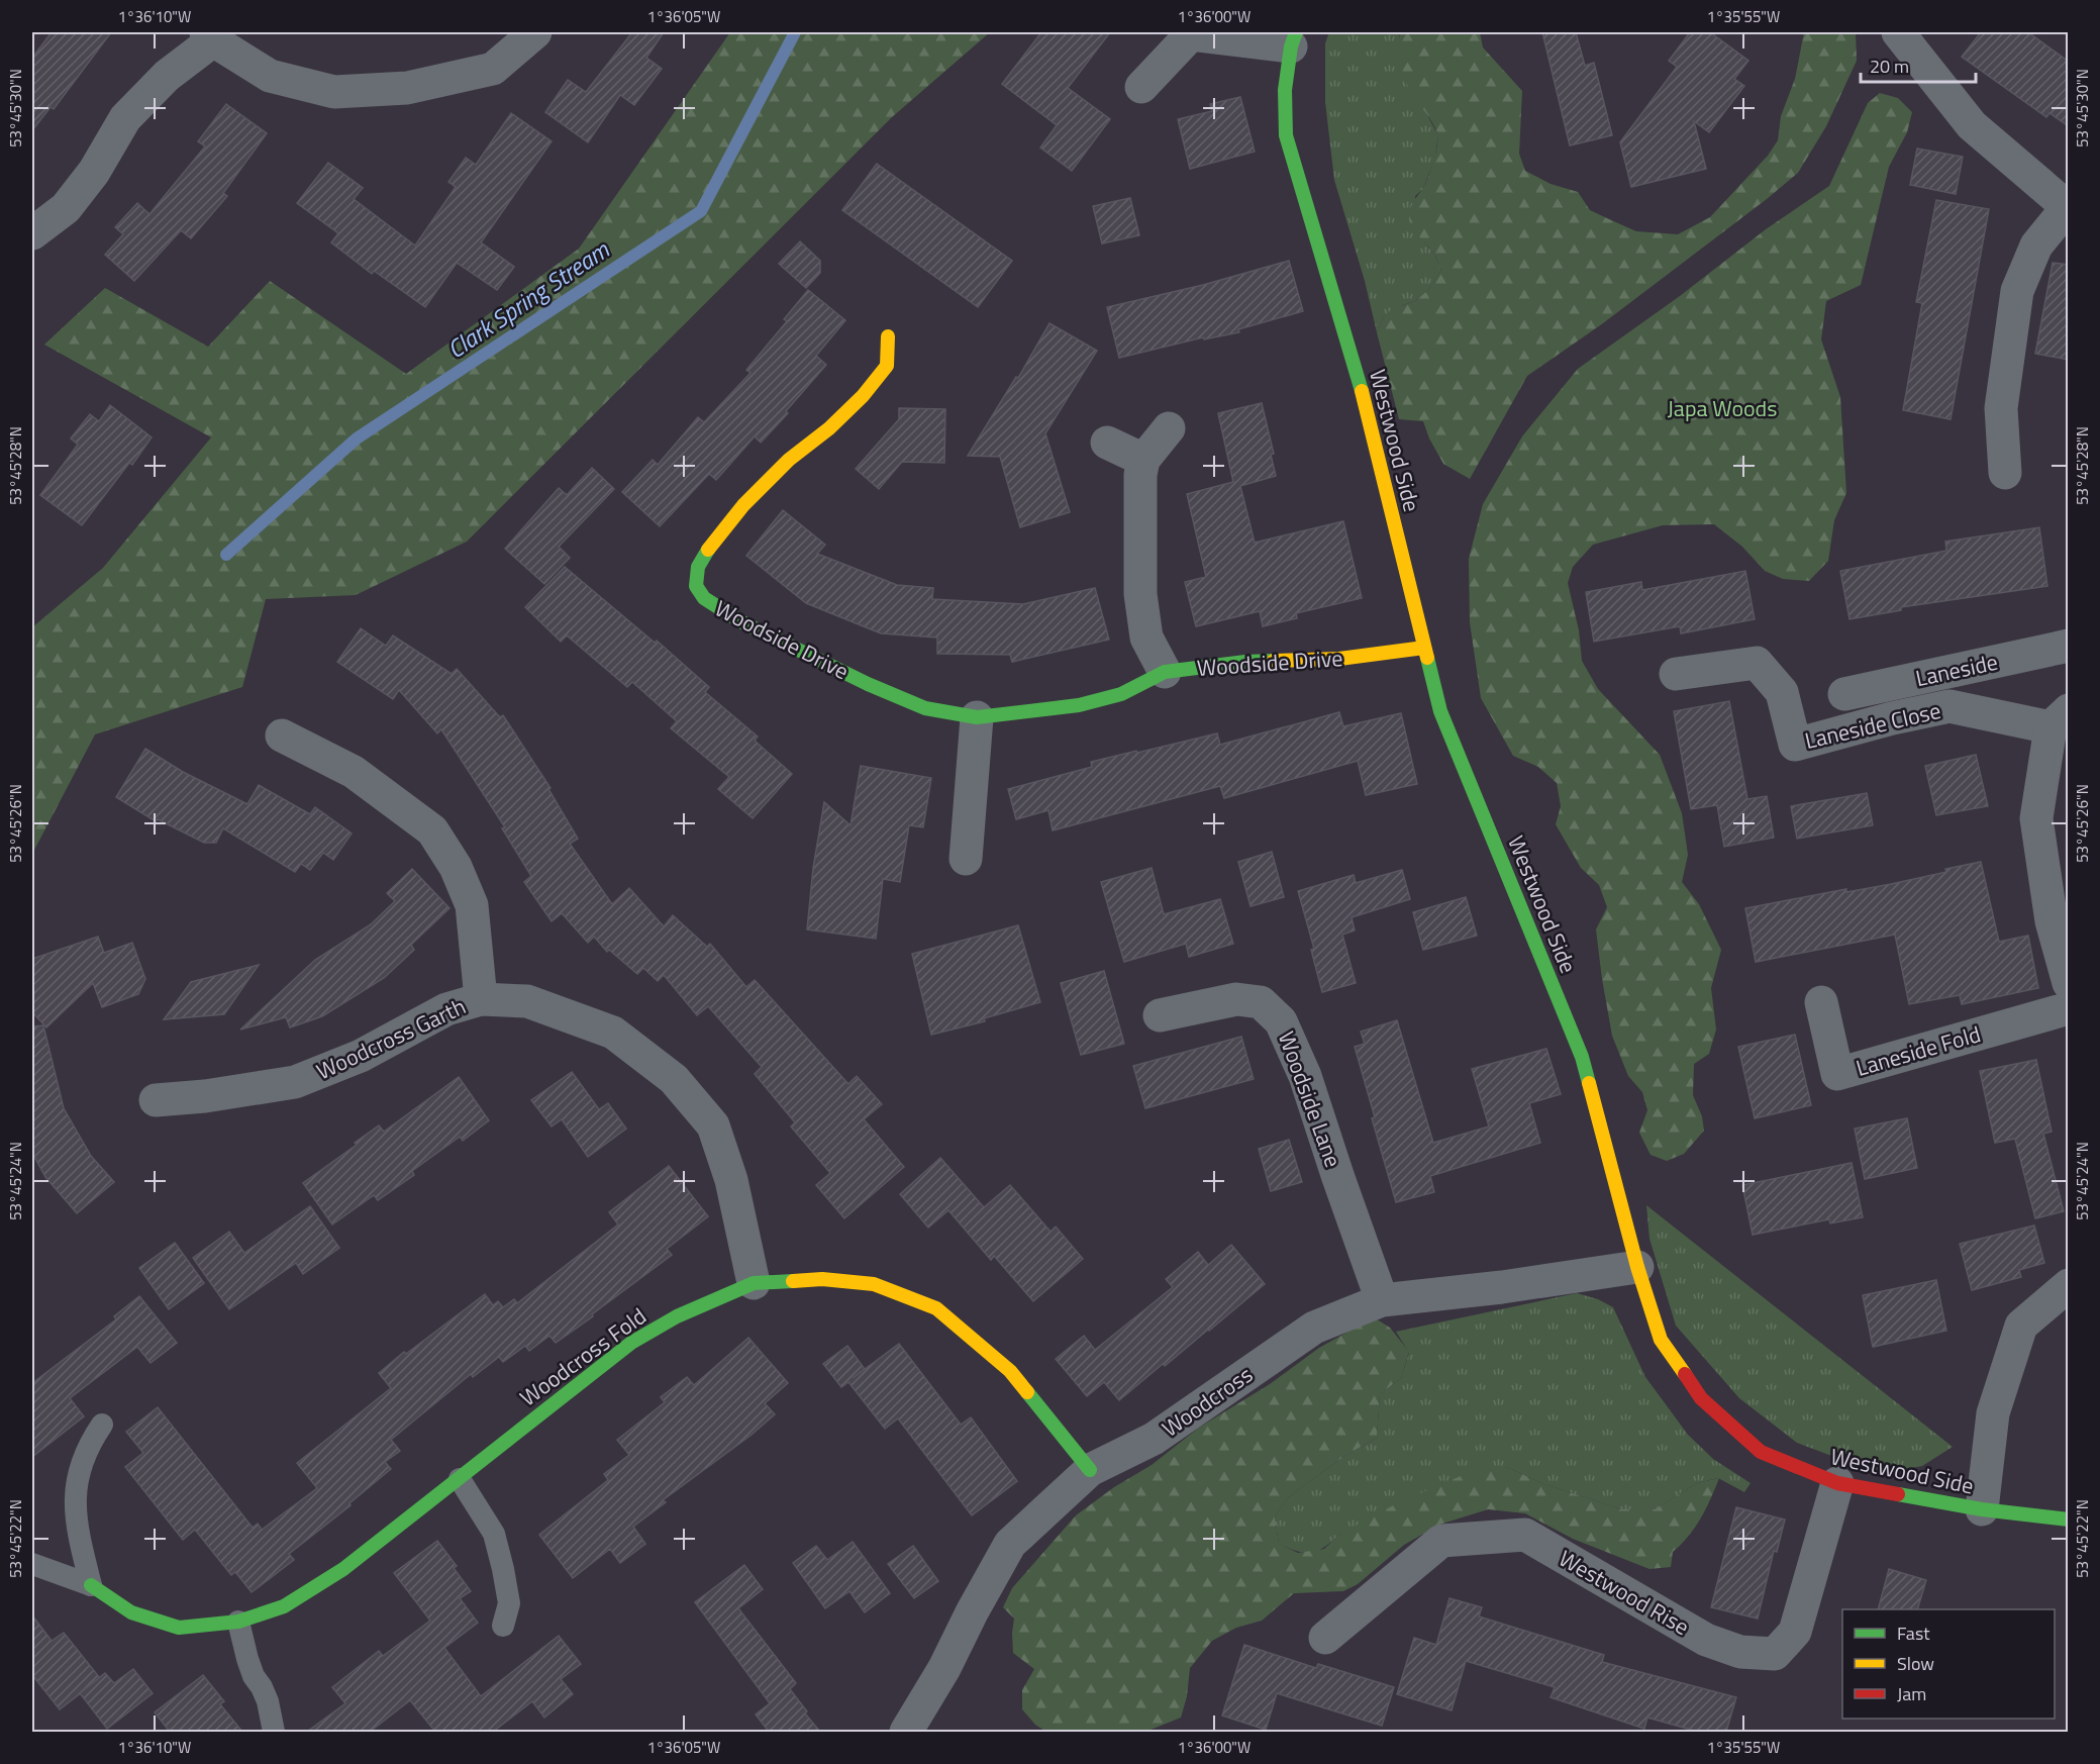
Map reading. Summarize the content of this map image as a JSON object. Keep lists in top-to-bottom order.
{
  "streets": {
    "street": [
      "Westwood Side",
      "Woodside Drive",
      "Laneside",
      "Laneside Close",
      "Woodcross Garth",
      "Laneside Fold",
      "Woodside Lane",
      "Woodcross Fold",
      "Woodcross",
      "Westwood Rise"
    ]
  },
  "crossings": [
    ["Westwood Side", "Woodside Drive"],
    ["Westwood Side", "Woodcross"],
    ["Westwood Side", "Westwood Rise"],
    ["Woodcross Garth", "Woodcross Fold"],
    ["Woodside Lane", "Woodcross"],
    ["Woodcross Fold", "Woodcross"]
  ],
  "water": ["Clark Spring Stream"],
  "parks": ["Japa Woods"],
  "legend": ["Fast", "Slow", "Jam"],
  "scale_bar": "20 m",
  "coordinates": [
    "1°36'10\"W",
    "1°36'05\"W",
    "1°36'00\"W",
    "1°35'55\"W",
    "53°45'30\"N",
    "53°45'28\"N",
    "53°45'26\"N",
    "53°45'24\"N",
    "53°45'22\"N"
  ]
}
